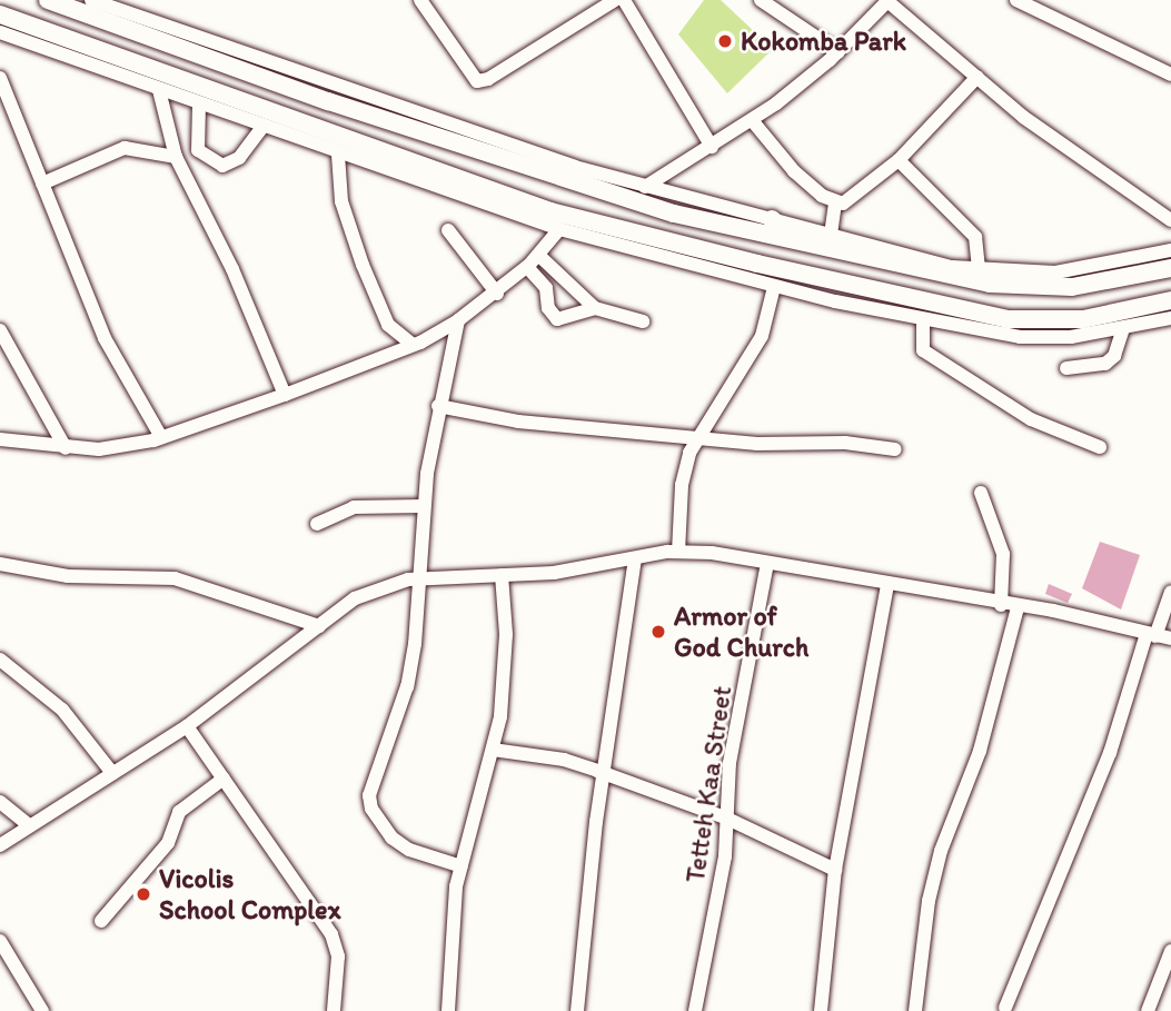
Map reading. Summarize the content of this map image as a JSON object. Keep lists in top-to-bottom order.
{
  "streets": {
    "street": ["Tetteh Kaa Street"]
  },
  "places": ["Kokomba Park", "Armor of God Church", "Vicolis School Complex"]
}
